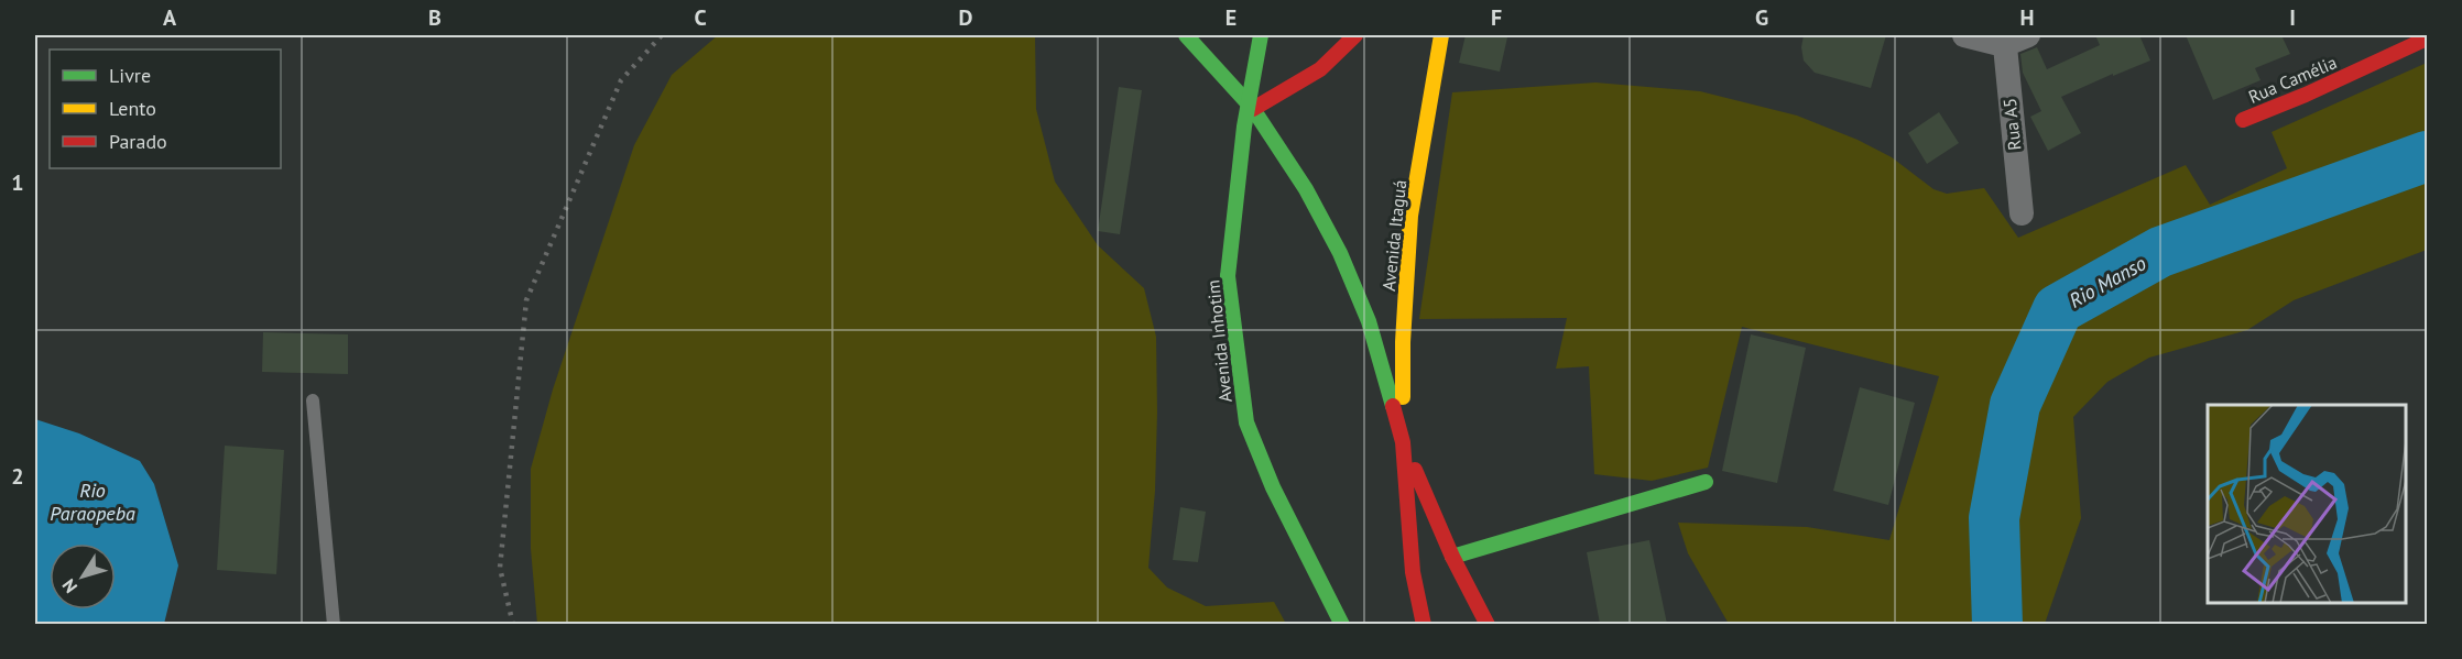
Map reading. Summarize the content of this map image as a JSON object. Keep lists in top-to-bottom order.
{
  "streets": {
    "main road": ["Rua Camélia", "Avenida Itaguá", "Avenida Inhotim"],
    "street": ["Rua A5"]
  },
  "water": ["Rio Manso", "Rio Paraopeba"],
  "legend": ["Livre", "Lento", "Parado"],
  "north": "bottom left",
  "grid": {
    "columns": [
      "A",
      "B",
      "C",
      "D",
      "E",
      "F",
      "G",
      "H",
      "I"
    ],
    "rows": ["1", "2"]
  }
}
